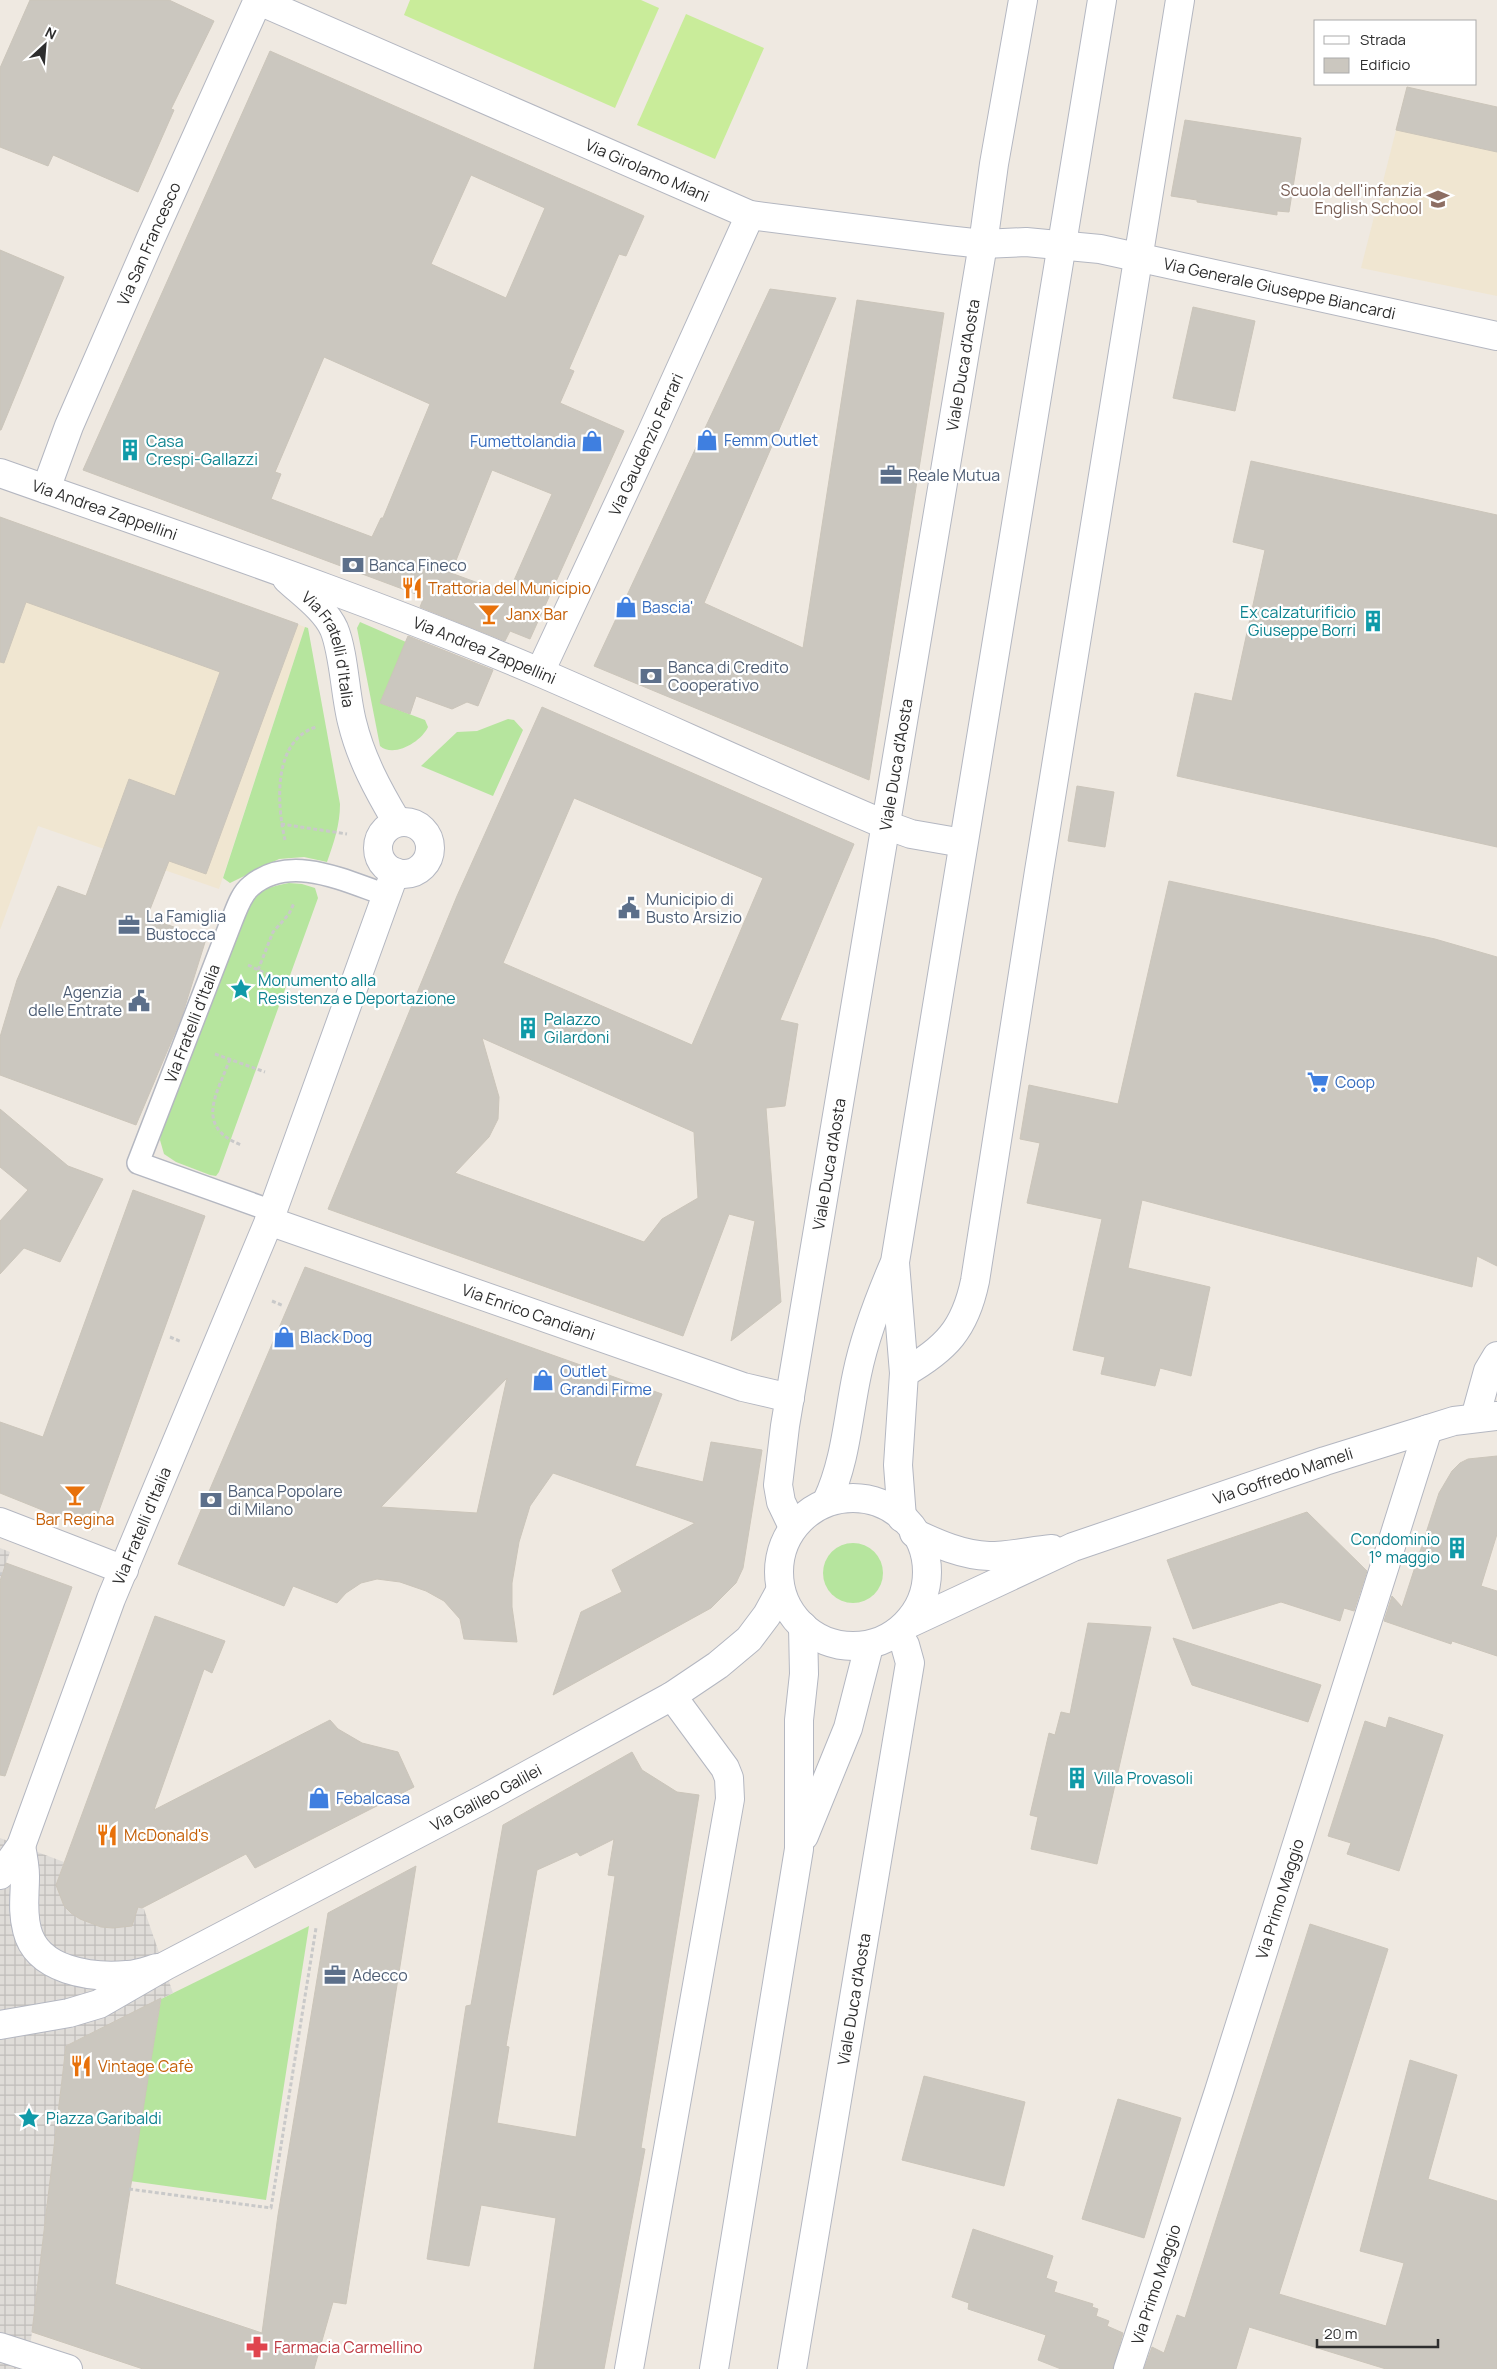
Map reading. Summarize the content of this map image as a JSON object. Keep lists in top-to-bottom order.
{
  "streets": {
    "street": [
      "Via Girolamo Miani",
      "Via San Francesco",
      "Via Generale Giuseppe Biancardi",
      "Viale Duca d'Aosta",
      "Via Gaudenzio Ferrari",
      "Via Andrea Zappellini",
      "Via Fratelli d'Italia",
      "Via Enrico Candiani",
      "Via Goffredo Mameli",
      "Via Galileo Galilei",
      "Via Primo Maggio"
    ]
  },
  "crossings": [
    ["Via Girolamo Miani", "Via San Francesco"],
    ["Via Girolamo Miani", "Via Generale Giuseppe Biancardi"],
    ["Via Girolamo Miani", "Viale Duca d'Aosta"],
    ["Via Girolamo Miani", "Via Gaudenzio Ferrari"],
    ["Via San Francesco", "Via Andrea Zappellini"],
    ["Viale Duca d'Aosta", "Via Andrea Zappellini"],
    ["Viale Duca d'Aosta", "Via Enrico Candiani"],
    ["Viale Duca d'Aosta", "Via Goffredo Mameli"],
    ["Viale Duca d'Aosta", "Via Galileo Galilei"],
    ["Via Gaudenzio Ferrari", "Via Andrea Zappellini"],
    ["Via Andrea Zappellini", "Via Fratelli d'Italia"],
    ["Via Fratelli d'Italia", "Via Enrico Candiani"],
    ["Via Goffredo Mameli", "Via Galileo Galilei"],
    ["Via Goffredo Mameli", "Via Primo Maggio"]
  ],
  "places": {
    "school or university": ["Scuola dell'infanzia English School"],
    "shop": [
      "Femm Outlet",
      "Fumettolandia",
      "Bascia'",
      "Black Dog",
      "Outlet Grandi Firme",
      "Febalcasa"
    ],
    "building": [
      "Casa Crespi-Gallazzi",
      "Ex calzaturificio Giuseppe Borri",
      "Palazzo Gilardoni",
      "Condominio 1° maggio",
      "Villa Provasoli"
    ],
    "office": ["Reale Mutua", "La Famiglia Bustocca", "Adecco"],
    "bank": ["Banca Fineco", "Banca di Credito Cooperativo", "Banca Popolare di Milano"],
    "restaurant": ["Trattoria del Municipio", "McDonald's", "Vintage Cafè"],
    "bar": ["Janx Bar", "Bar Regina"],
    "public building": ["Municipio di Busto Arsizio", "Agenzia delle Entrate"],
    "place": ["Monumento alla Resistenza e Deportazione", "Piazza Garibaldi"],
    "supermarket": ["Coop"],
    "pharmacy": ["Farmacia Carmellino"]
  },
  "legend": ["Strada", "Edificio"],
  "scale_bar": "20 m",
  "north": "top right"
}
